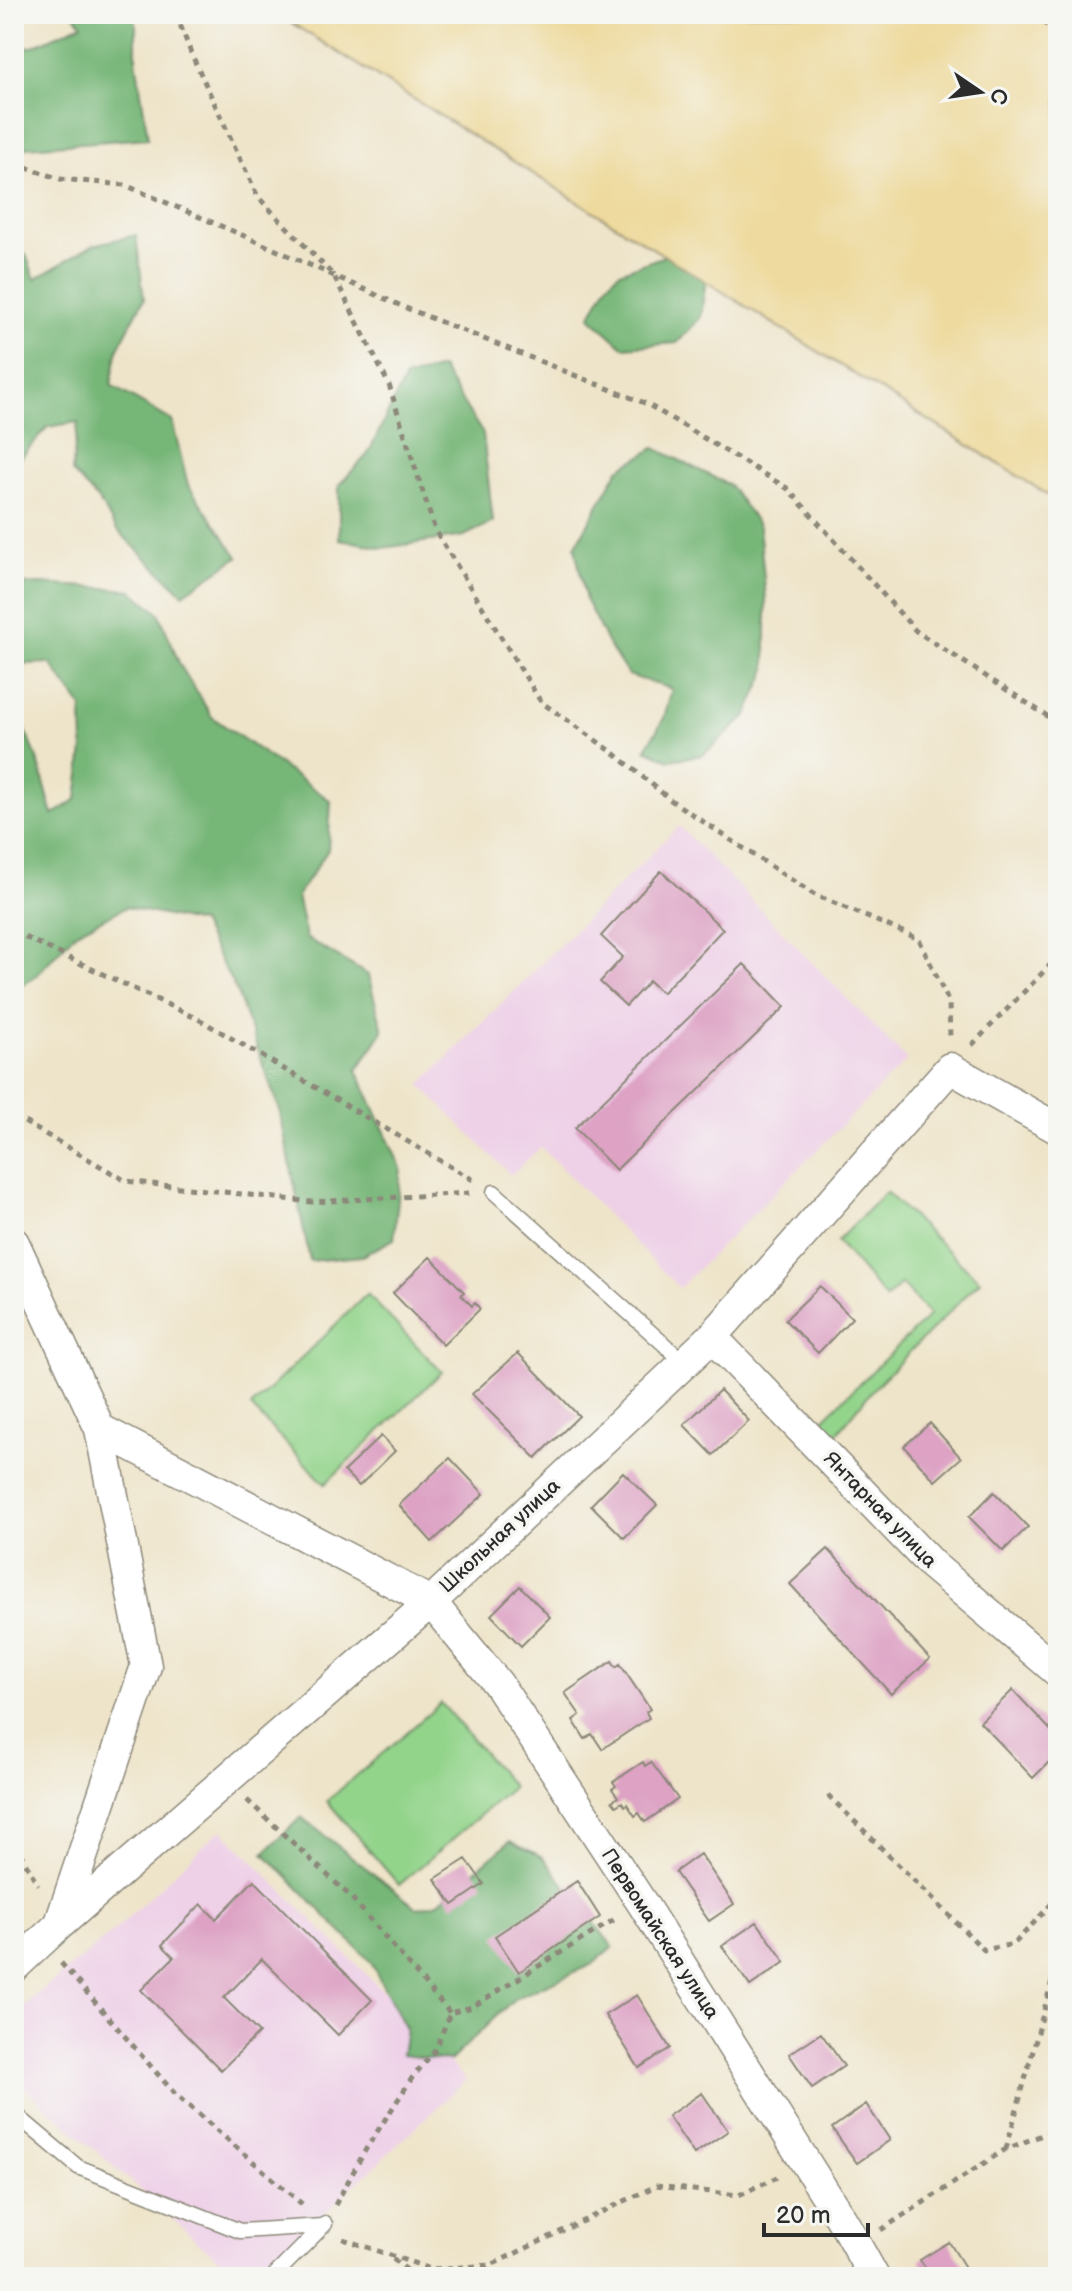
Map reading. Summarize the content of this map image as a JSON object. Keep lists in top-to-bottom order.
{
  "streets": {
    "street": ["Янтарная улица", "Школьная улица", "Первомайская улица"]
  },
  "crossings": [
    ["Янтарная улица", "Школьная улица"],
    ["Школьная улица", "Первомайская улица"]
  ],
  "scale_bar": "20 m",
  "north": "right"
}
